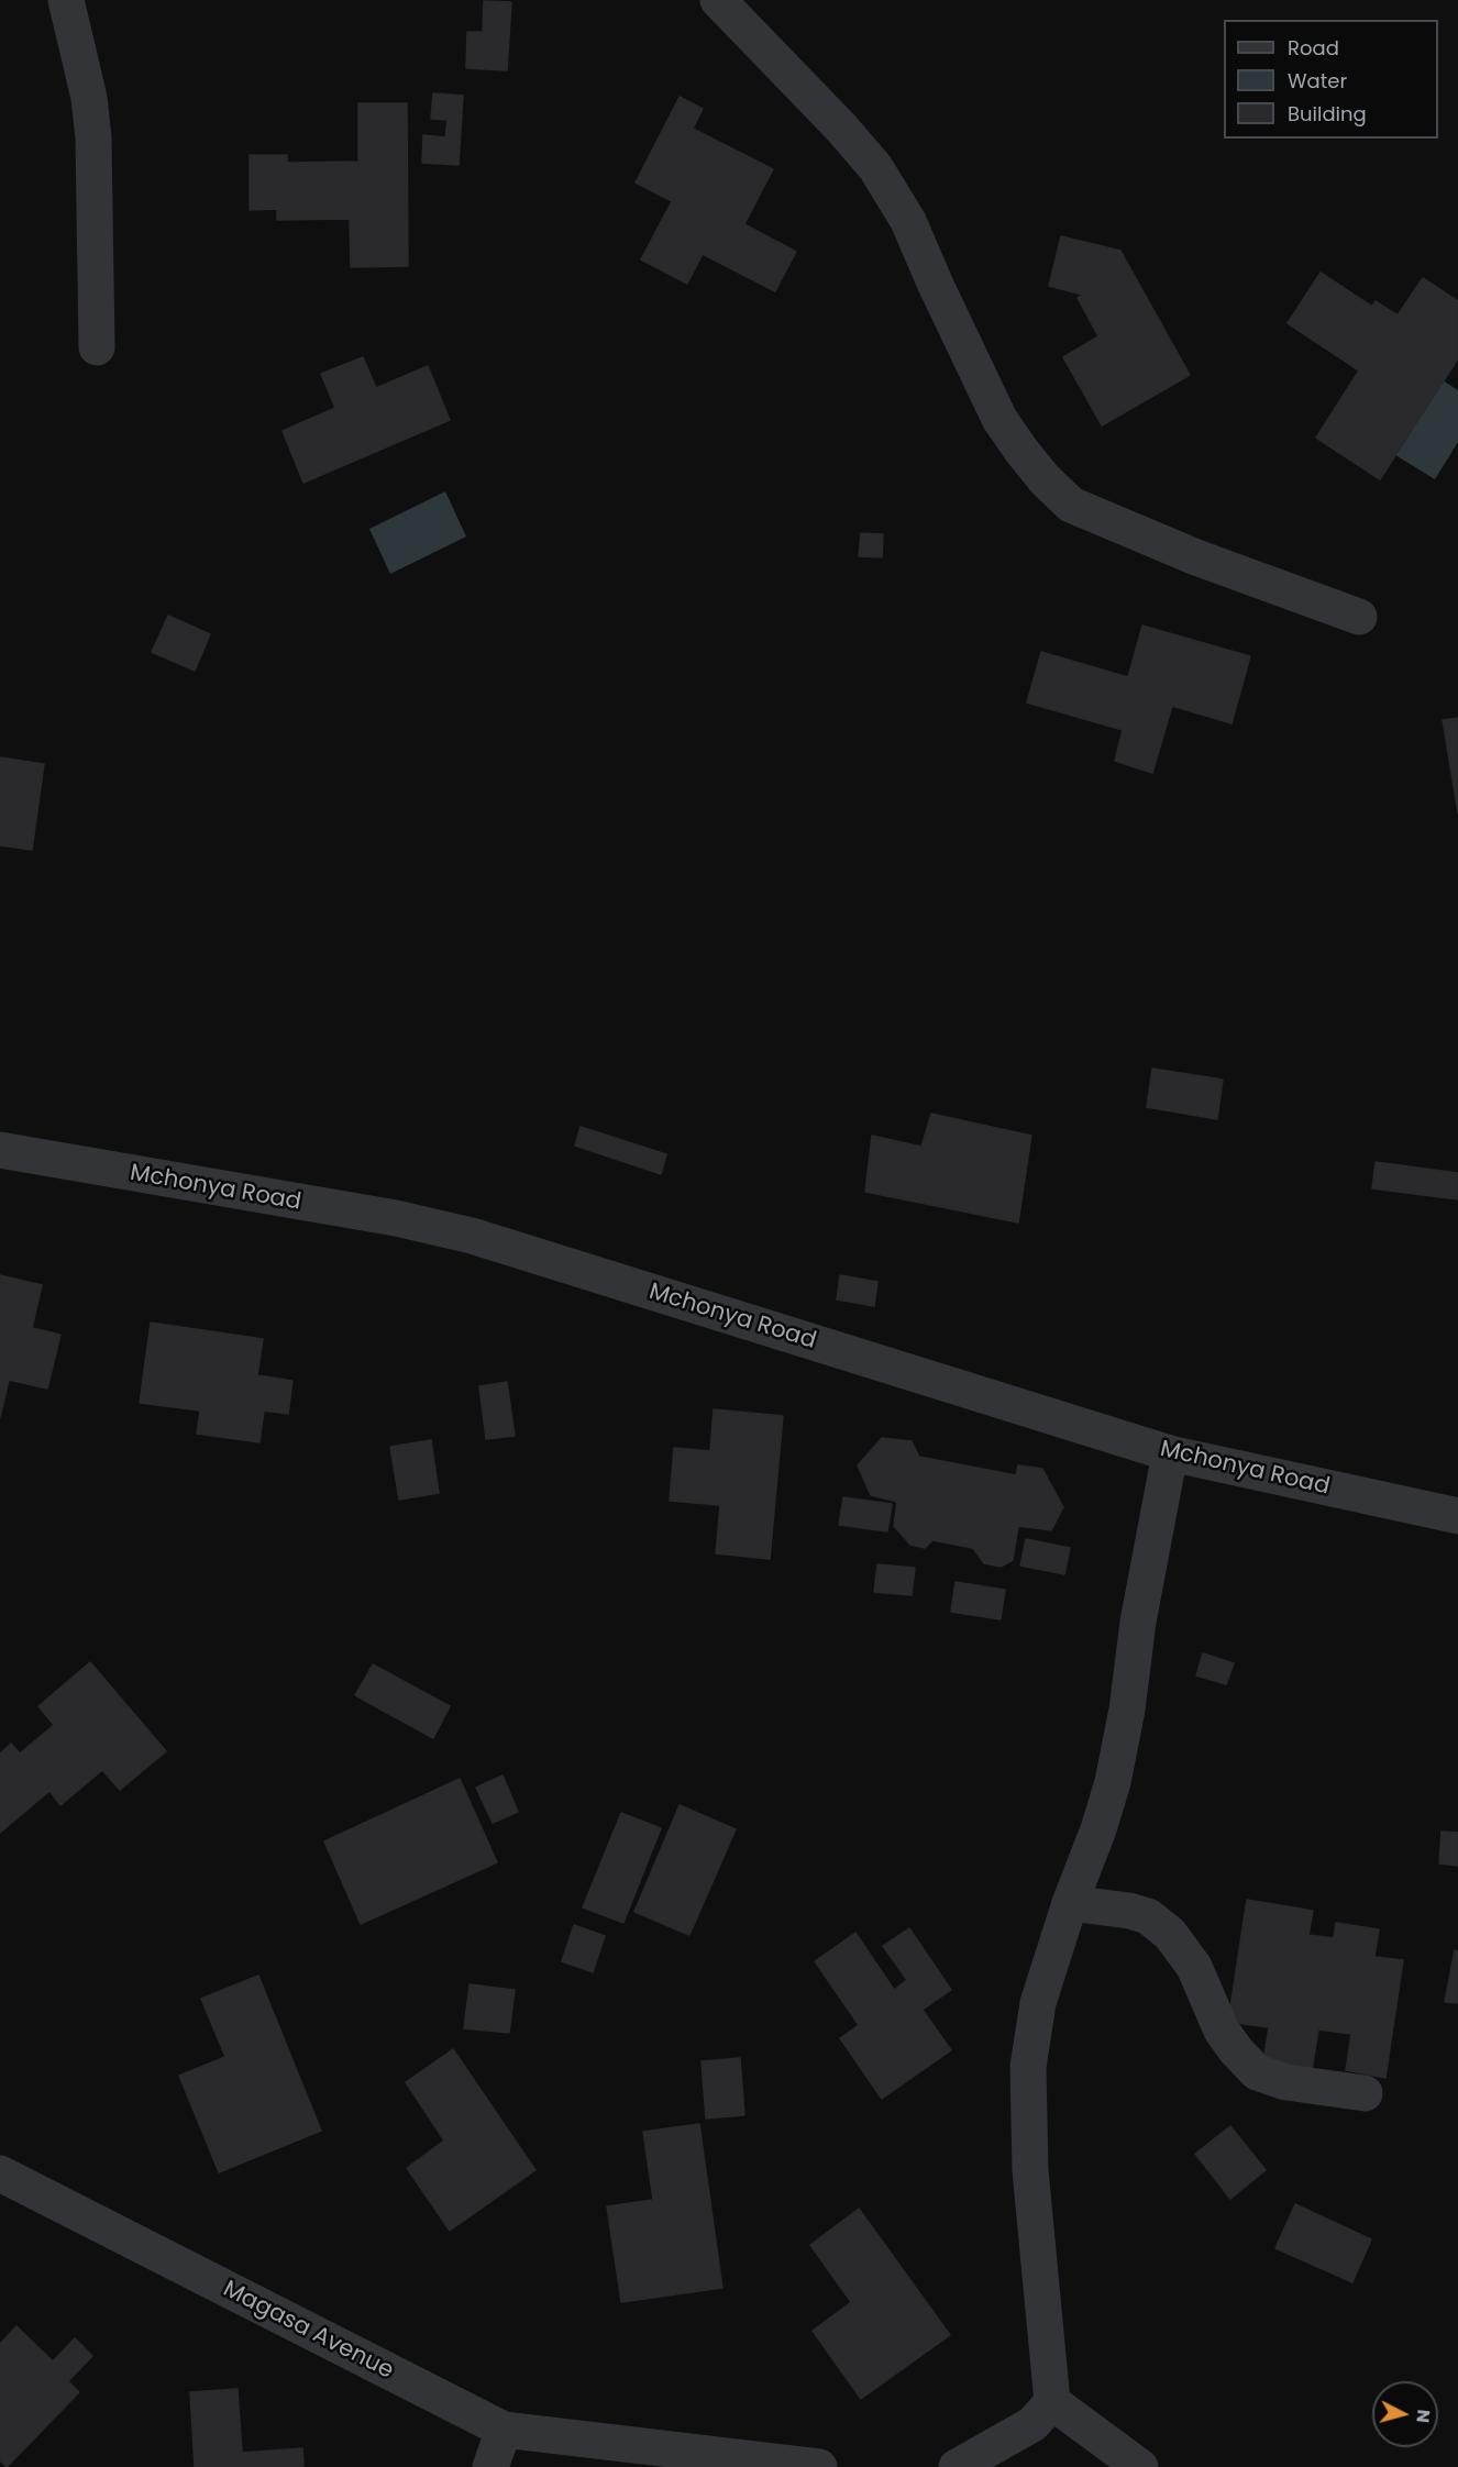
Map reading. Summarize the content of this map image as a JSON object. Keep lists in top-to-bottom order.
{
  "streets": {
    "street": ["Mchonya Road", "Magasa Avenue"]
  },
  "legend": ["Road", "Water", "Building"],
  "north": "right"
}
